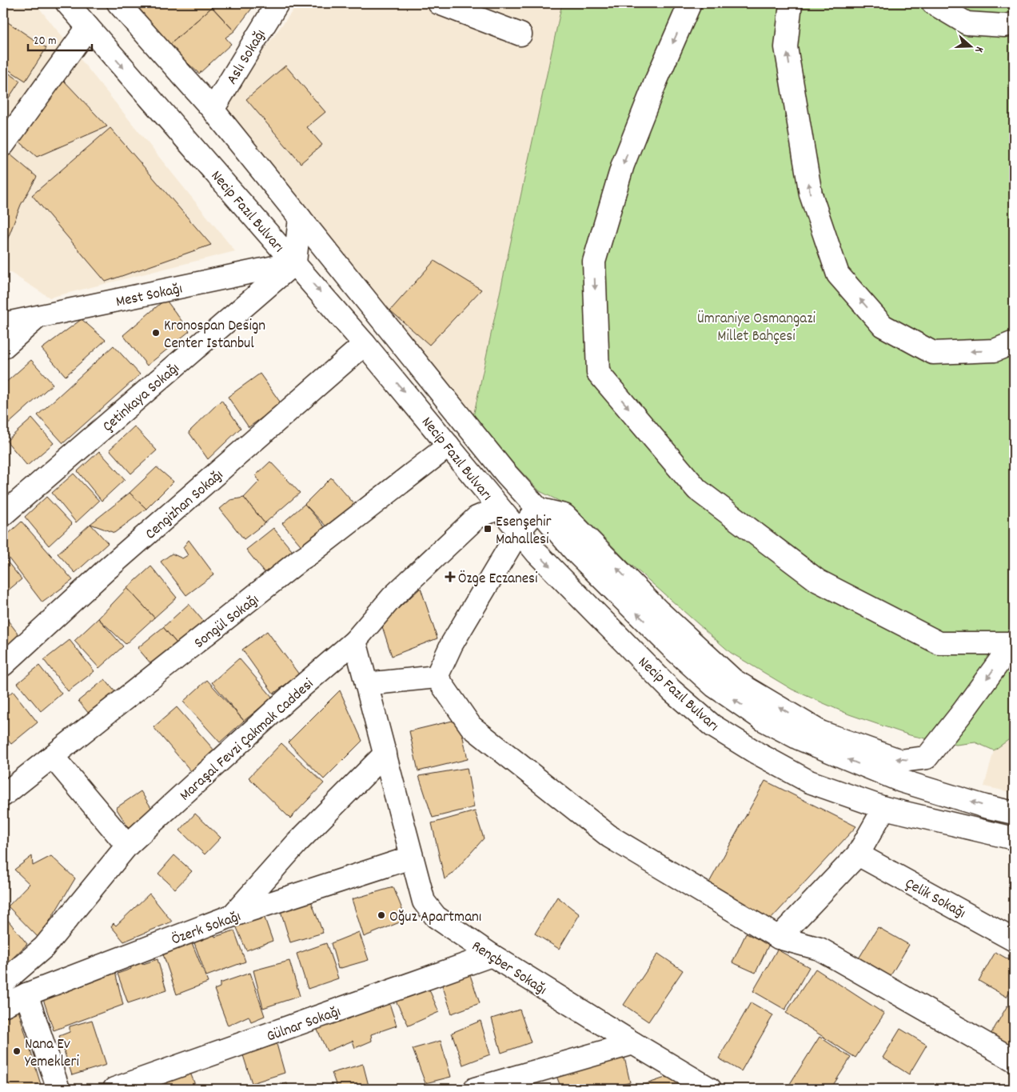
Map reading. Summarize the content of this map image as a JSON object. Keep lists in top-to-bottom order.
{
  "streets": {
    "street": [
      "Aslı Sokağı",
      "Necip Fazıl Bulvarı",
      "Mest Sokağı",
      "Çetinkaya Sokağı",
      "Cengizhan Sokağı",
      "Songül Sokağı",
      "Maraşal Fevzi Çakmak Caddesi",
      "Çelik Sokağı",
      "Özerk Sokağı",
      "Rençber Sokağı",
      "Gülnar Sokağı"
    ]
  },
  "crossings": [
    ["Aslı Sokağı", "Necip Fazıl Bulvarı"],
    ["Necip Fazıl Bulvarı", "Mest Sokağı"],
    ["Necip Fazıl Bulvarı", "Çetinkaya Sokağı"],
    ["Necip Fazıl Bulvarı", "Cengizhan Sokağı"],
    ["Necip Fazıl Bulvarı", "Songül Sokağı"],
    ["Necip Fazıl Bulvarı", "Maraşal Fevzi Çakmak Caddesi"],
    ["Mest Sokağı", "Çetinkaya Sokağı"],
    ["Maraşal Fevzi Çakmak Caddesi", "Rençber Sokağı"],
    ["Özerk Sokağı", "Rençber Sokağı"],
    ["Rençber Sokağı", "Gülnar Sokağı"]
  ],
  "parks": ["Ümraniye Osmangazi Millet Bahçesi"],
  "places": {
    "other": ["Kronospan Design Center Istanbul", "Oğuz Apartmanı", "Nana Ev Yemekleri"],
    "transit": ["Esenşehir Mahallesi"],
    "health": ["Özge Eczanesi"]
  },
  "scale_bar": "20 m",
  "north": "right"
}
